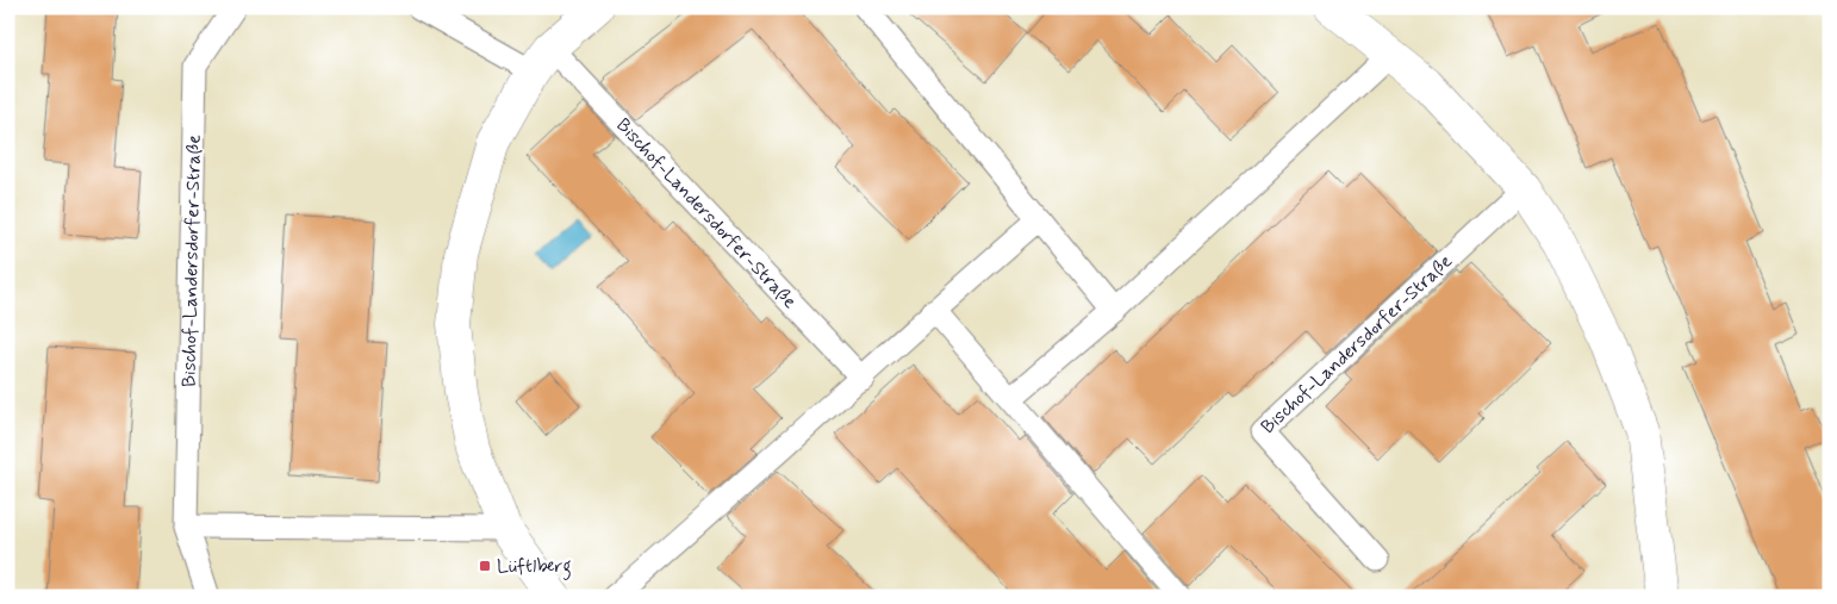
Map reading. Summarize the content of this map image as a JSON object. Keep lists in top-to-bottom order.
{
  "streets": {
    "lane": ["Bischof-Landersdorfer-Straße"]
  },
  "places": {
    "transit": ["Lüftlberg"]
  }
}
